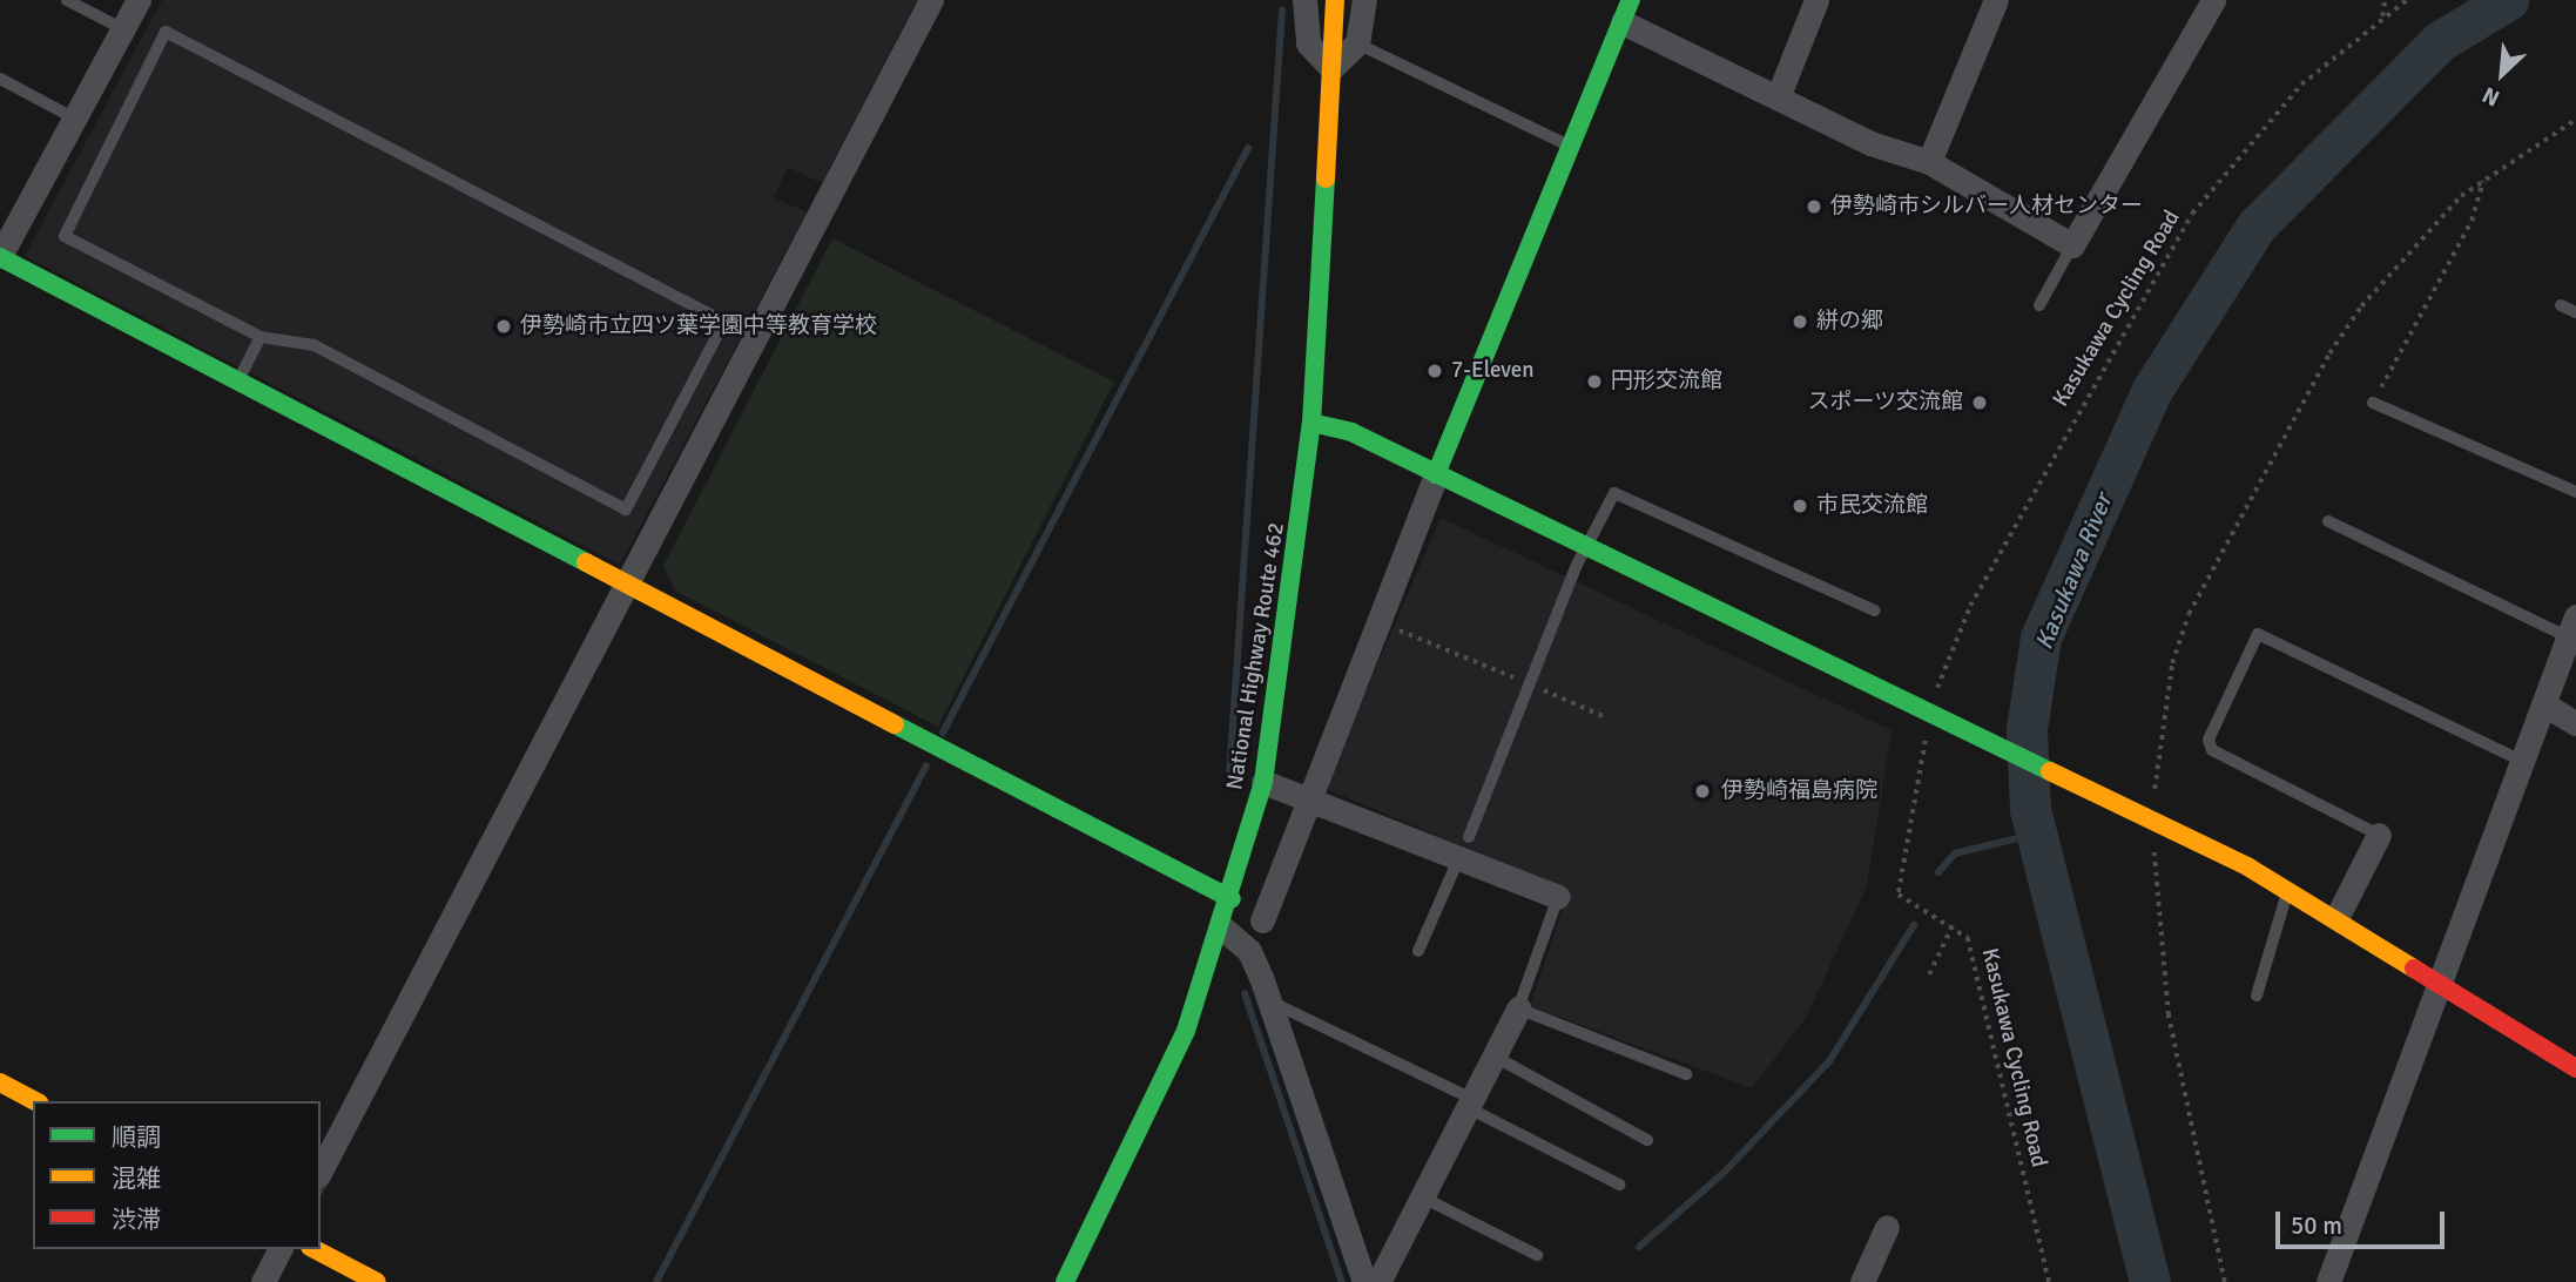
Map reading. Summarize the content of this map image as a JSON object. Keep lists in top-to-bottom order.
{
  "streets": {
    "main road": ["National Highway Route 462"],
    "path": ["Kasukawa Cycling Road"]
  },
  "water": ["Kasukawa River"],
  "places": [
    "伊勢崎市シルバー人材センター",
    "絣の郷",
    "伊勢崎市立四ツ葉学園中等教育学校",
    "7-Eleven",
    "円形交流館",
    "スポーツ交流館",
    "市民交流館",
    "伊勢崎福島病院"
  ],
  "legend": ["順調", "混雑", "渋滞"],
  "scale_bar": "50 m",
  "north": "bottom left"
}
